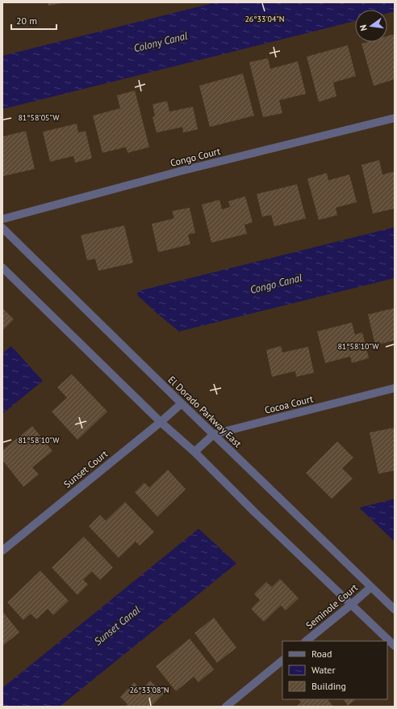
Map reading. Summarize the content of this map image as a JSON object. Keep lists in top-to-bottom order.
{
  "streets": {
    "street": [
      "Congo Court",
      "Cocoa Court",
      "El Dorado Parkway East",
      "Sunset Court",
      "Seminole Court"
    ]
  },
  "crossings": [
    ["Cocoa Court", "El Dorado Parkway East"],
    ["El Dorado Parkway East", "Sunset Court"],
    ["El Dorado Parkway East", "Seminole Court"]
  ],
  "water": ["Colony Canal", "Congo Canal", "Sunset Canal"],
  "legend": ["Road", "Water", "Building"],
  "scale_bar": "20 m",
  "north": "left",
  "coordinates": [
    "26°33'04\"N",
    "81°58'05\"W",
    "81°58'10\"W",
    "26°33'08\"N"
  ]
}
